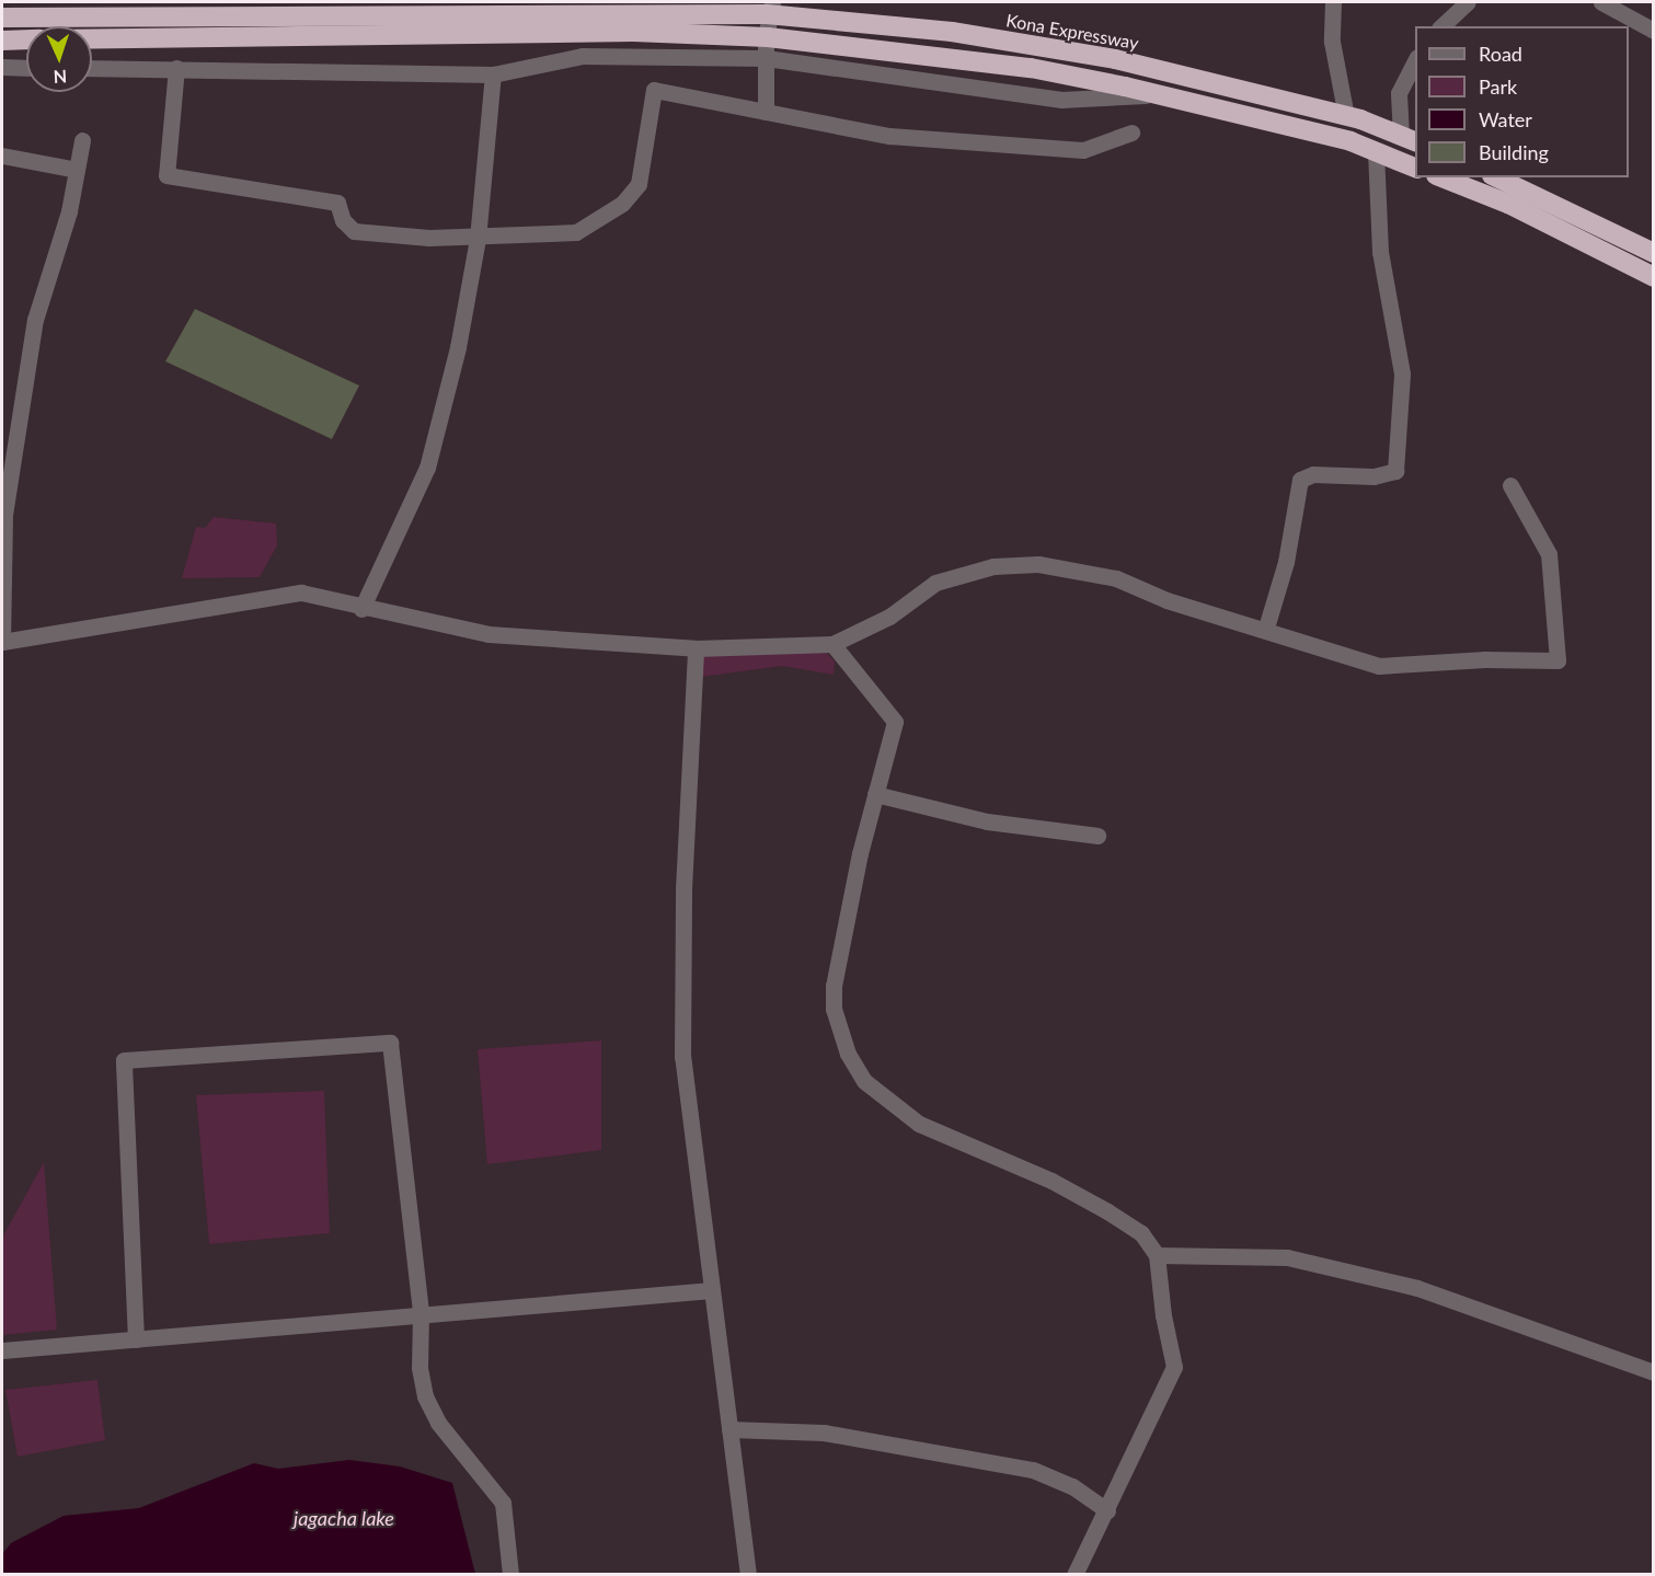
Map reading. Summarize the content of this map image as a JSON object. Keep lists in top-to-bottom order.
{
  "streets": {
    "highway": ["Kona Expressway"]
  },
  "water": ["jagacha lake"],
  "legend": [
    "Road",
    "Park",
    "Water",
    "Building"
  ],
  "north": "bottom"
}
